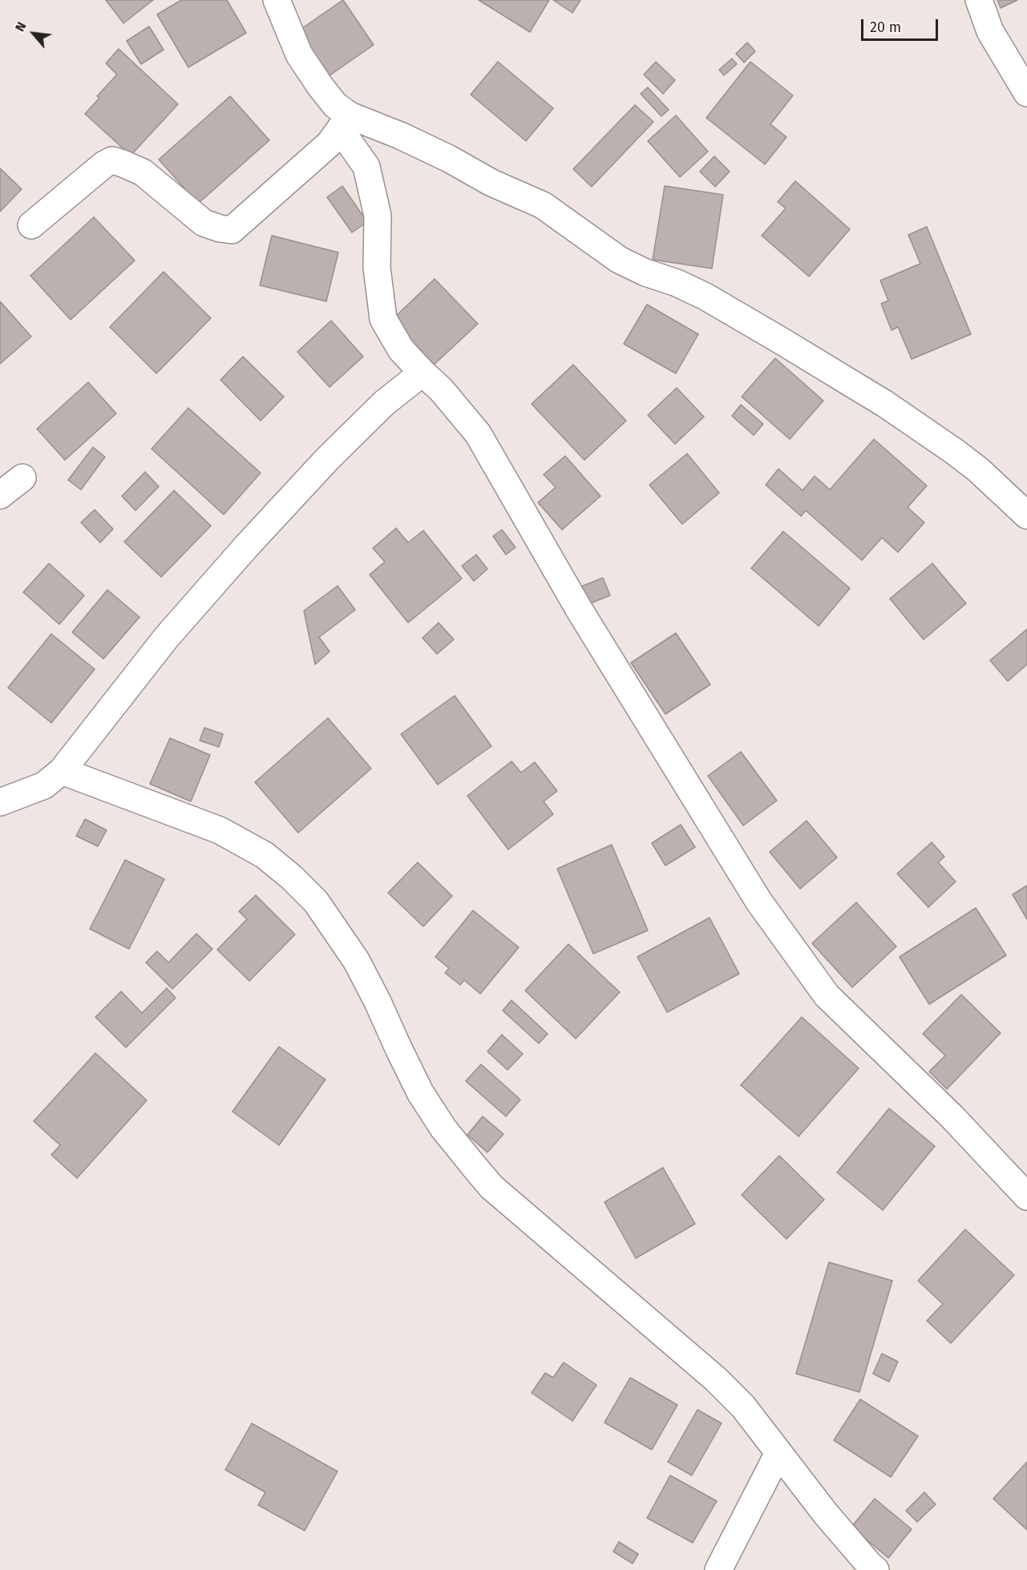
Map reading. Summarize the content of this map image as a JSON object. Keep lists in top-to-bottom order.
{
  "scale_bar": "20 m",
  "north": "top left"
}
